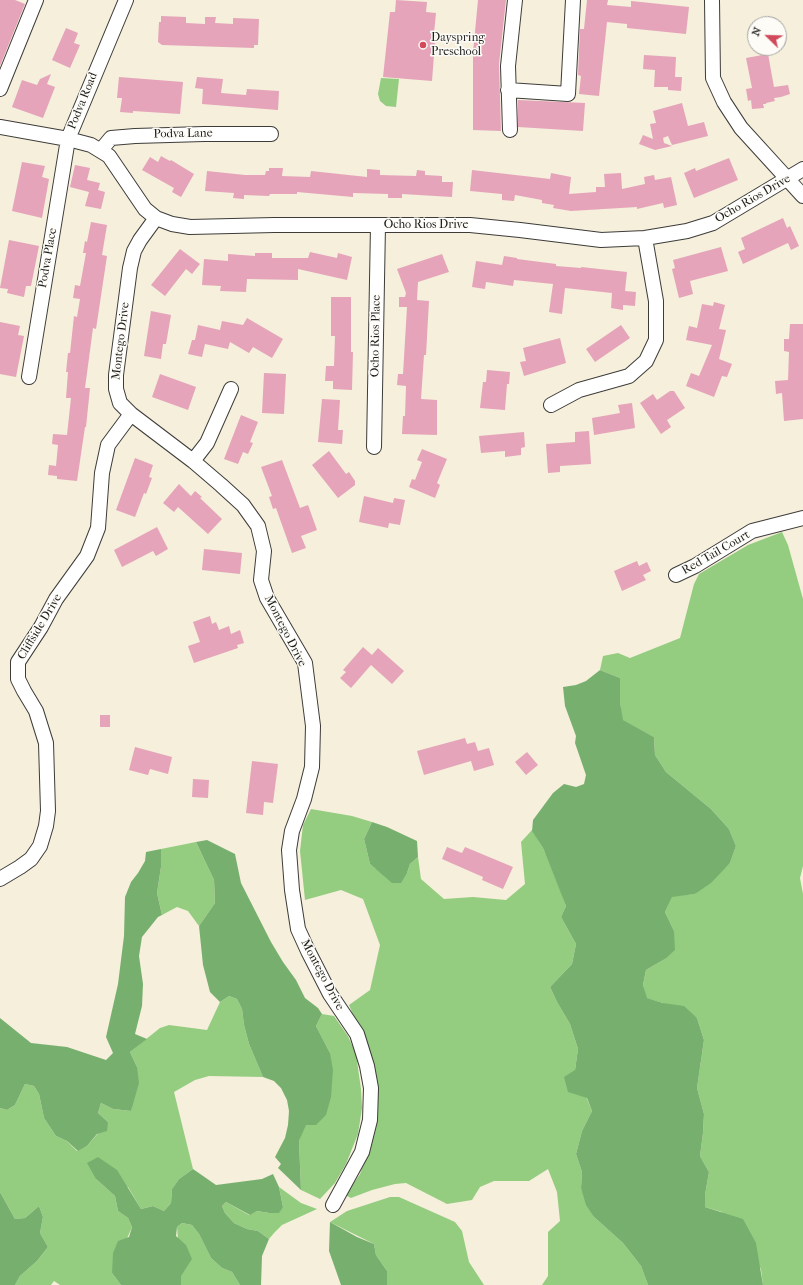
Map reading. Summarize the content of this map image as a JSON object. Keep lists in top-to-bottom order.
{
  "streets": {
    "street": [
      "Podva Road",
      "Podva Lane",
      "Ocho Rios Drive",
      "Podva Place",
      "Ocho Rios Place",
      "Montego Drive",
      "Red Tail Court",
      "Cliffside Drive"
    ]
  },
  "crossings": [
    ["Podva Road", "Ocho Rios Drive"],
    ["Podva Road", "Podva Place"],
    ["Podva Lane", "Ocho Rios Drive"],
    ["Ocho Rios Drive", "Podva Place"],
    ["Ocho Rios Drive", "Ocho Rios Place"],
    ["Ocho Rios Drive", "Montego Drive"],
    ["Montego Drive", "Cliffside Drive"]
  ],
  "places": ["Dayspring Preschool"],
  "north": "top left"
}
